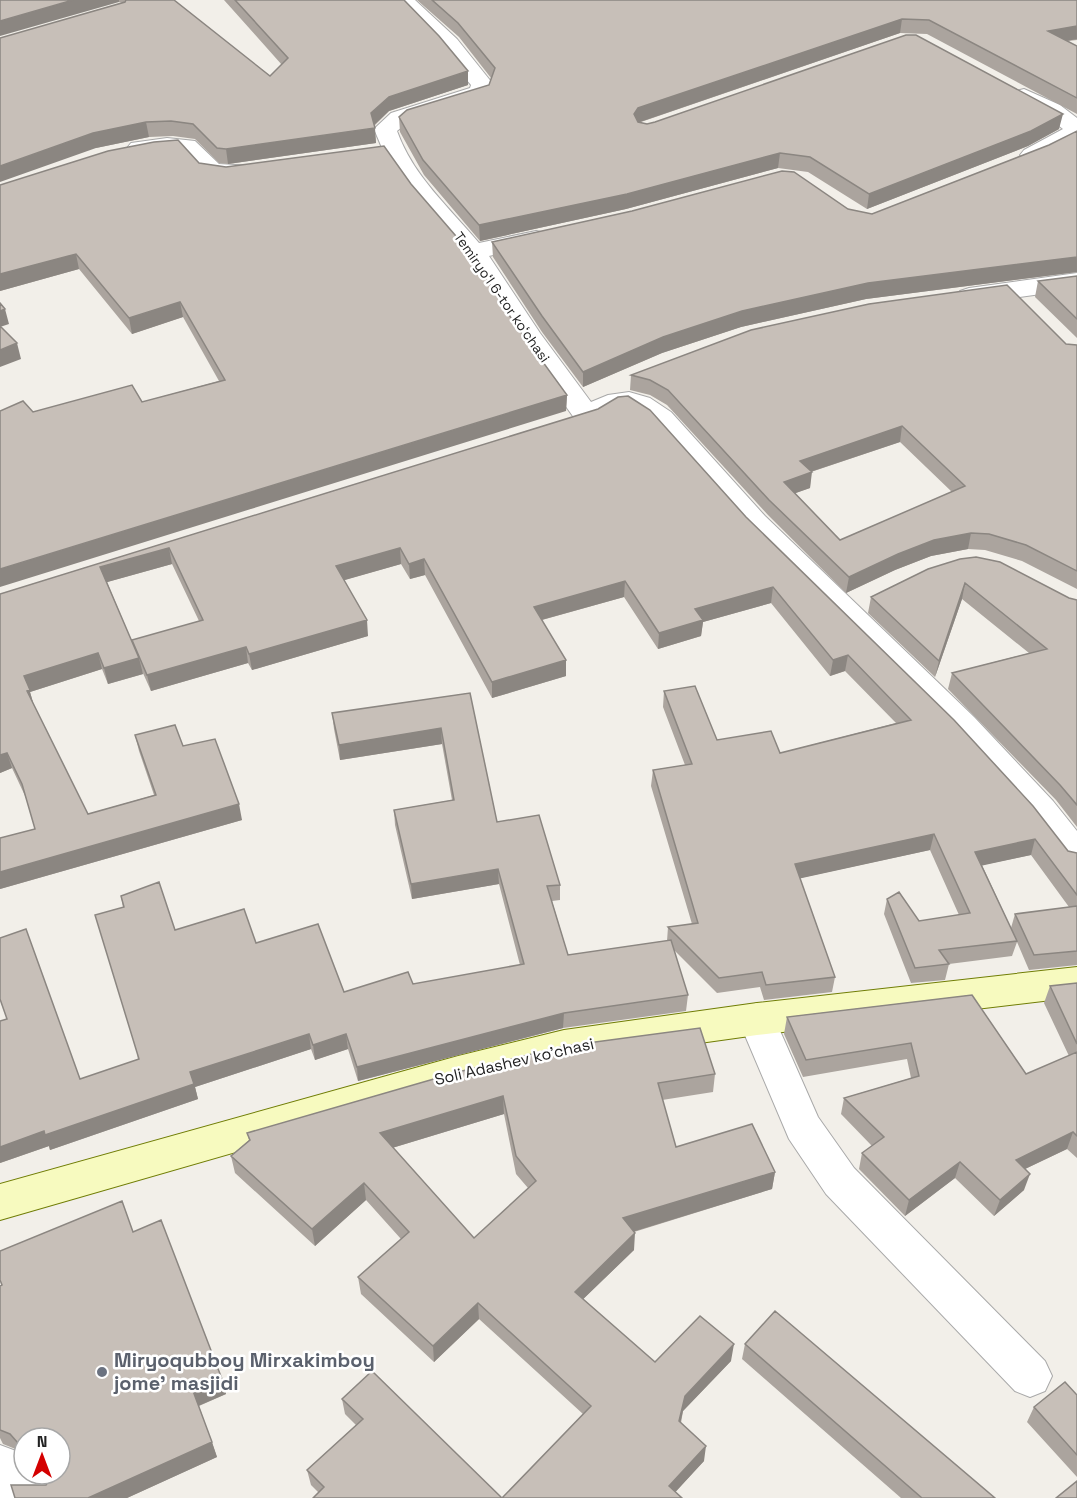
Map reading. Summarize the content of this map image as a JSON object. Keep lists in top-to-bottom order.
{
  "streets": {
    "street": ["Temiryoʻl 6-tor koʻchasi", "Soli Adashev ko'chasi"]
  },
  "places": ["Miryoqubboy Mirxakimboy jome’ masjidi"],
  "north": "top"
}
